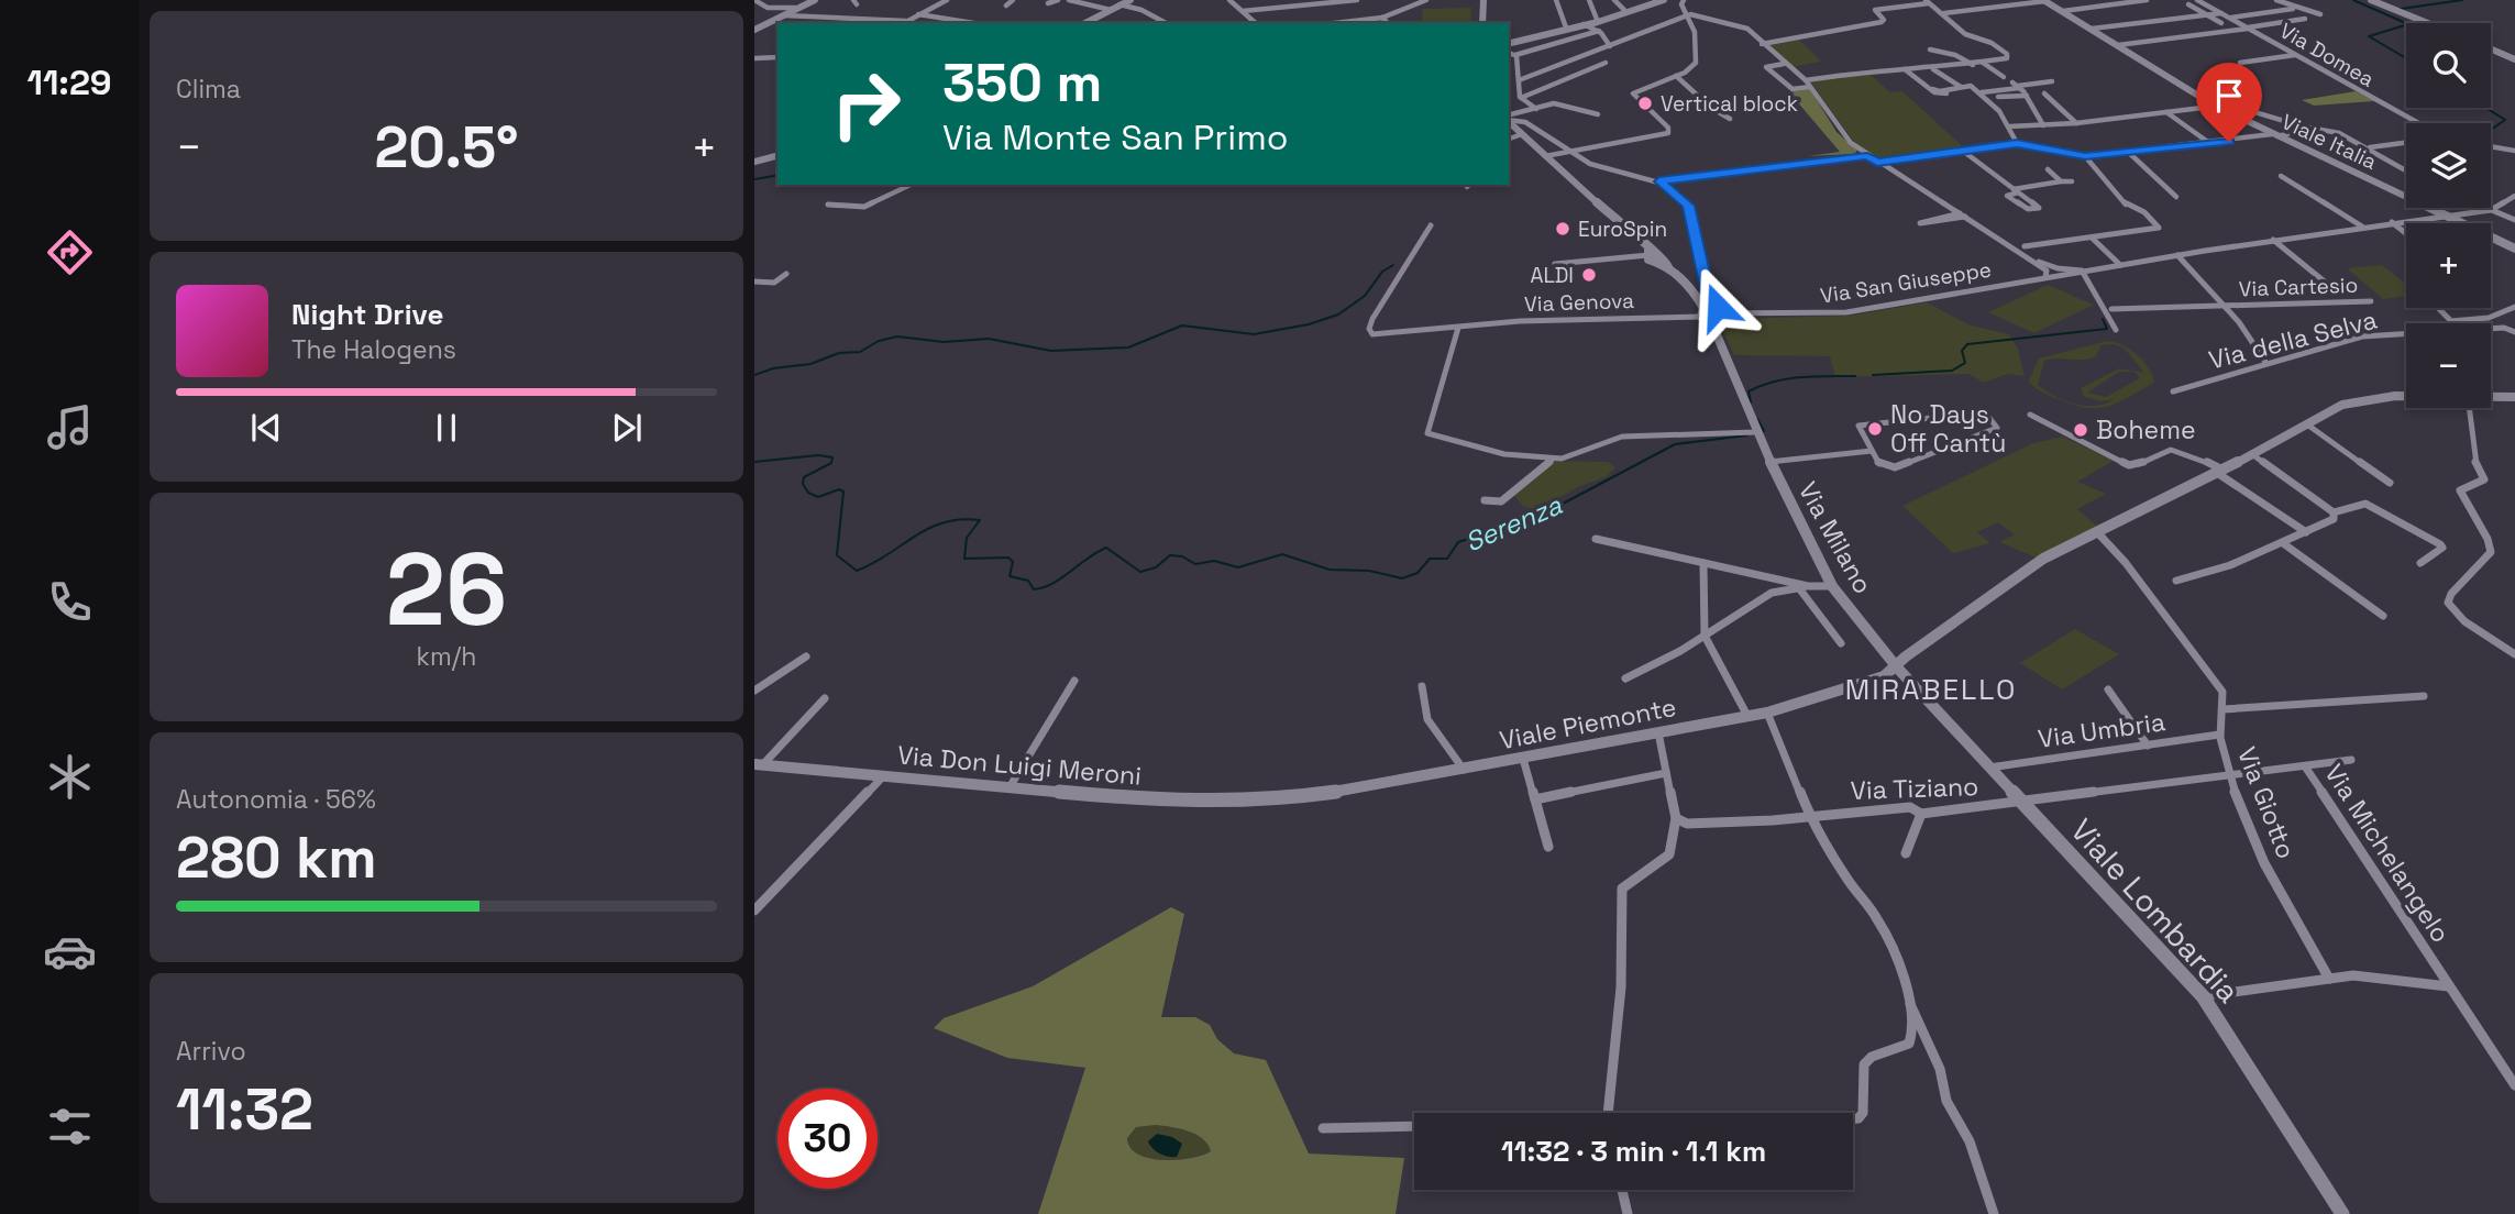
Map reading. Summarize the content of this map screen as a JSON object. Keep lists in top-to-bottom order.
{
  "streets": {
    "street": [
      "Via Domea",
      "Viale Italia",
      "Via San Giuseppe",
      "Via Cartesio",
      "Via Genova",
      "Via della Selva",
      "Via Milano",
      "Viale Piemonte",
      "Via Umbria",
      "Via Don Luigi Meroni",
      "Via Tiziano",
      "Via Giotto",
      "Via Michelangelo",
      "Viale Lombardia"
    ]
  },
  "crossings": [
    ["Viale Italia", "Via San Giuseppe"],
    ["Via San Giuseppe", "Via Genova"],
    ["Via San Giuseppe", "Via Milano"],
    ["Via Genova", "Via Milano"],
    ["Via Milano", "Viale Piemonte"],
    ["Via Milano", "Viale Lombardia"],
    ["Viale Piemonte", "Via Don Luigi Meroni"],
    ["Viale Piemonte", "Via Giotto"],
    ["Viale Piemonte", "Viale Lombardia"],
    ["Via Umbria", "Via Giotto"],
    ["Via Umbria", "Viale Lombardia"],
    ["Via Tiziano", "Via Michelangelo"],
    ["Via Tiziano", "Viale Lombardia"],
    ["Via Giotto", "Via Michelangelo"],
    ["Via Michelangelo", "Viale Lombardia"]
  ],
  "districts": ["MIRABELLO"],
  "water": ["Serenza"],
  "places": [
    "Vertical block",
    "EuroSpin",
    "ALDI",
    "No Days Off Cantù",
    "Boheme"
  ],
  "page": {
    "tabs": "11:29",
    "tile": [
      "Clima",
      ["26", "km/h"],
      ["Autonomia · 56%", "280 km"],
      ["Arrivo", "11:32"]
    ],
    "map_buttons": ["+", "−"],
    "turn": ["350 m", "Via Monte San Primo"],
    "heat": ["−", "20.5°", "+"],
    "song": ["Night Drive", "The Halogens"],
    "limit": "30",
    "trip": "11:32 · 3 min · 1.1 km"
  }
}
